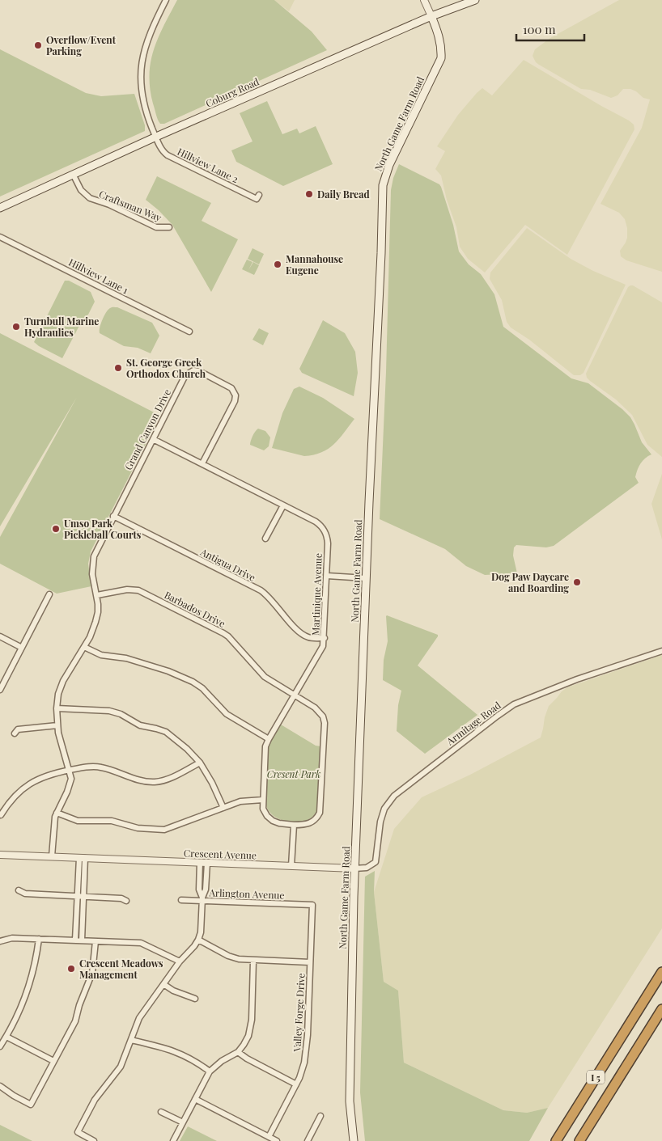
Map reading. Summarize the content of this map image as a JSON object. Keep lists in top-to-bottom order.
{
  "streets": {
    "highway": ["I 5"],
    "main road": ["Coburg Road", "North Game Farm Road"],
    "street": [
      "Hillview Lane 2",
      "Craftsman Way",
      "Hillview Lane 1",
      "Grand Canyon Drive",
      "Antigua Drive",
      "Martinique Avenue",
      "Barbados Drive",
      "Armitage Road",
      "Crescent Avenue",
      "Arlington Avenue",
      "Valley Forge Drive"
    ]
  },
  "crossings": [
    ["Coburg Road", "North Game Farm Road"],
    ["Coburg Road", "Hillview Lane 2"],
    ["Coburg Road", "Craftsman Way"],
    ["North Game Farm Road", "Armitage Road"],
    ["North Game Farm Road", "Crescent Avenue"],
    ["Grand Canyon Drive", "Antigua Drive"],
    ["Grand Canyon Drive", "Martinique Avenue"],
    ["Grand Canyon Drive", "Barbados Drive"],
    ["Antigua Drive", "Martinique Avenue"],
    ["Martinique Avenue", "Barbados Drive"],
    ["Armitage Road", "Crescent Avenue"],
    ["Arlington Avenue", "Valley Forge Drive"]
  ],
  "parks": ["Cresent Park"],
  "places": [
    "Overflow/Event Parking",
    "Daily Bread",
    "Mannahouse Eugene",
    "Turnbull Marine Hydraulics",
    "St. George Greek Orthodox Church",
    "Umso Park Pickleball Courts",
    "Dog Paw Daycare and Boarding",
    "Crescent Meadows Management"
  ],
  "scale_bar": "100 m"
}
